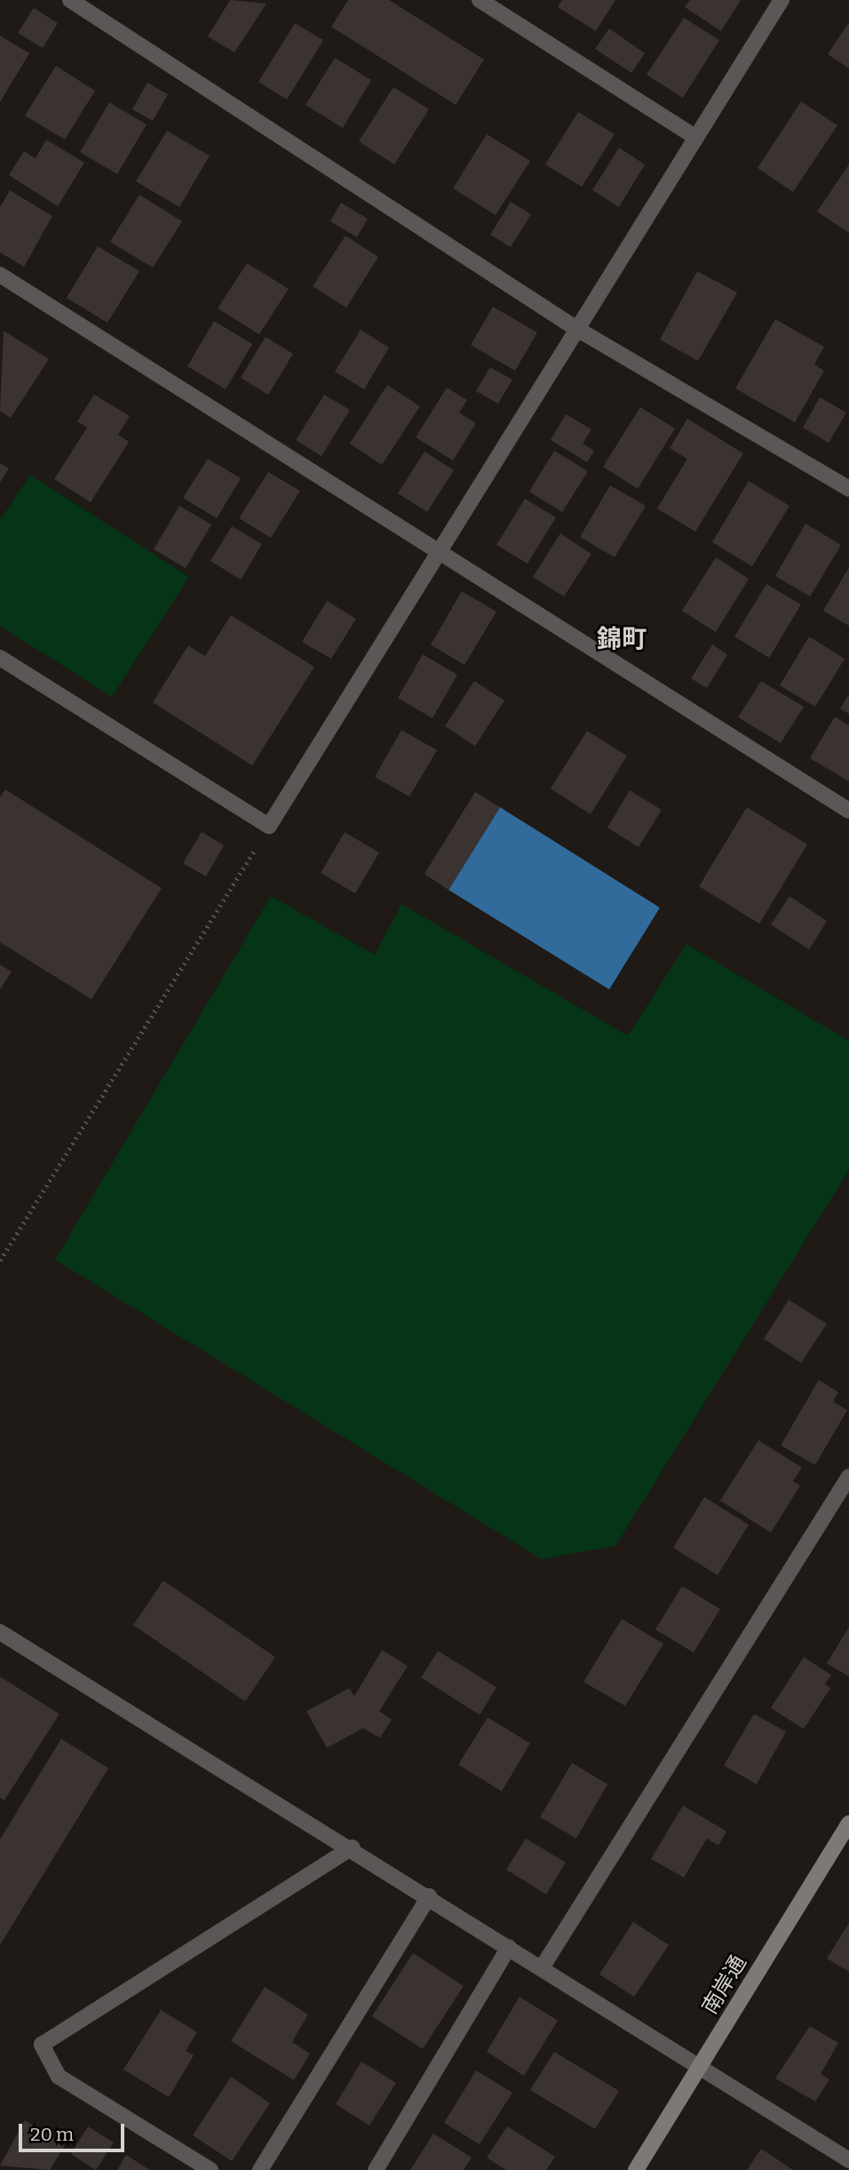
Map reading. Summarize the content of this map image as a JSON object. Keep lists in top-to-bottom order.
{
  "streets": {
    "main road": ["南岸通"]
  },
  "districts": ["錦町"],
  "scale_bar": "20 m"
}
